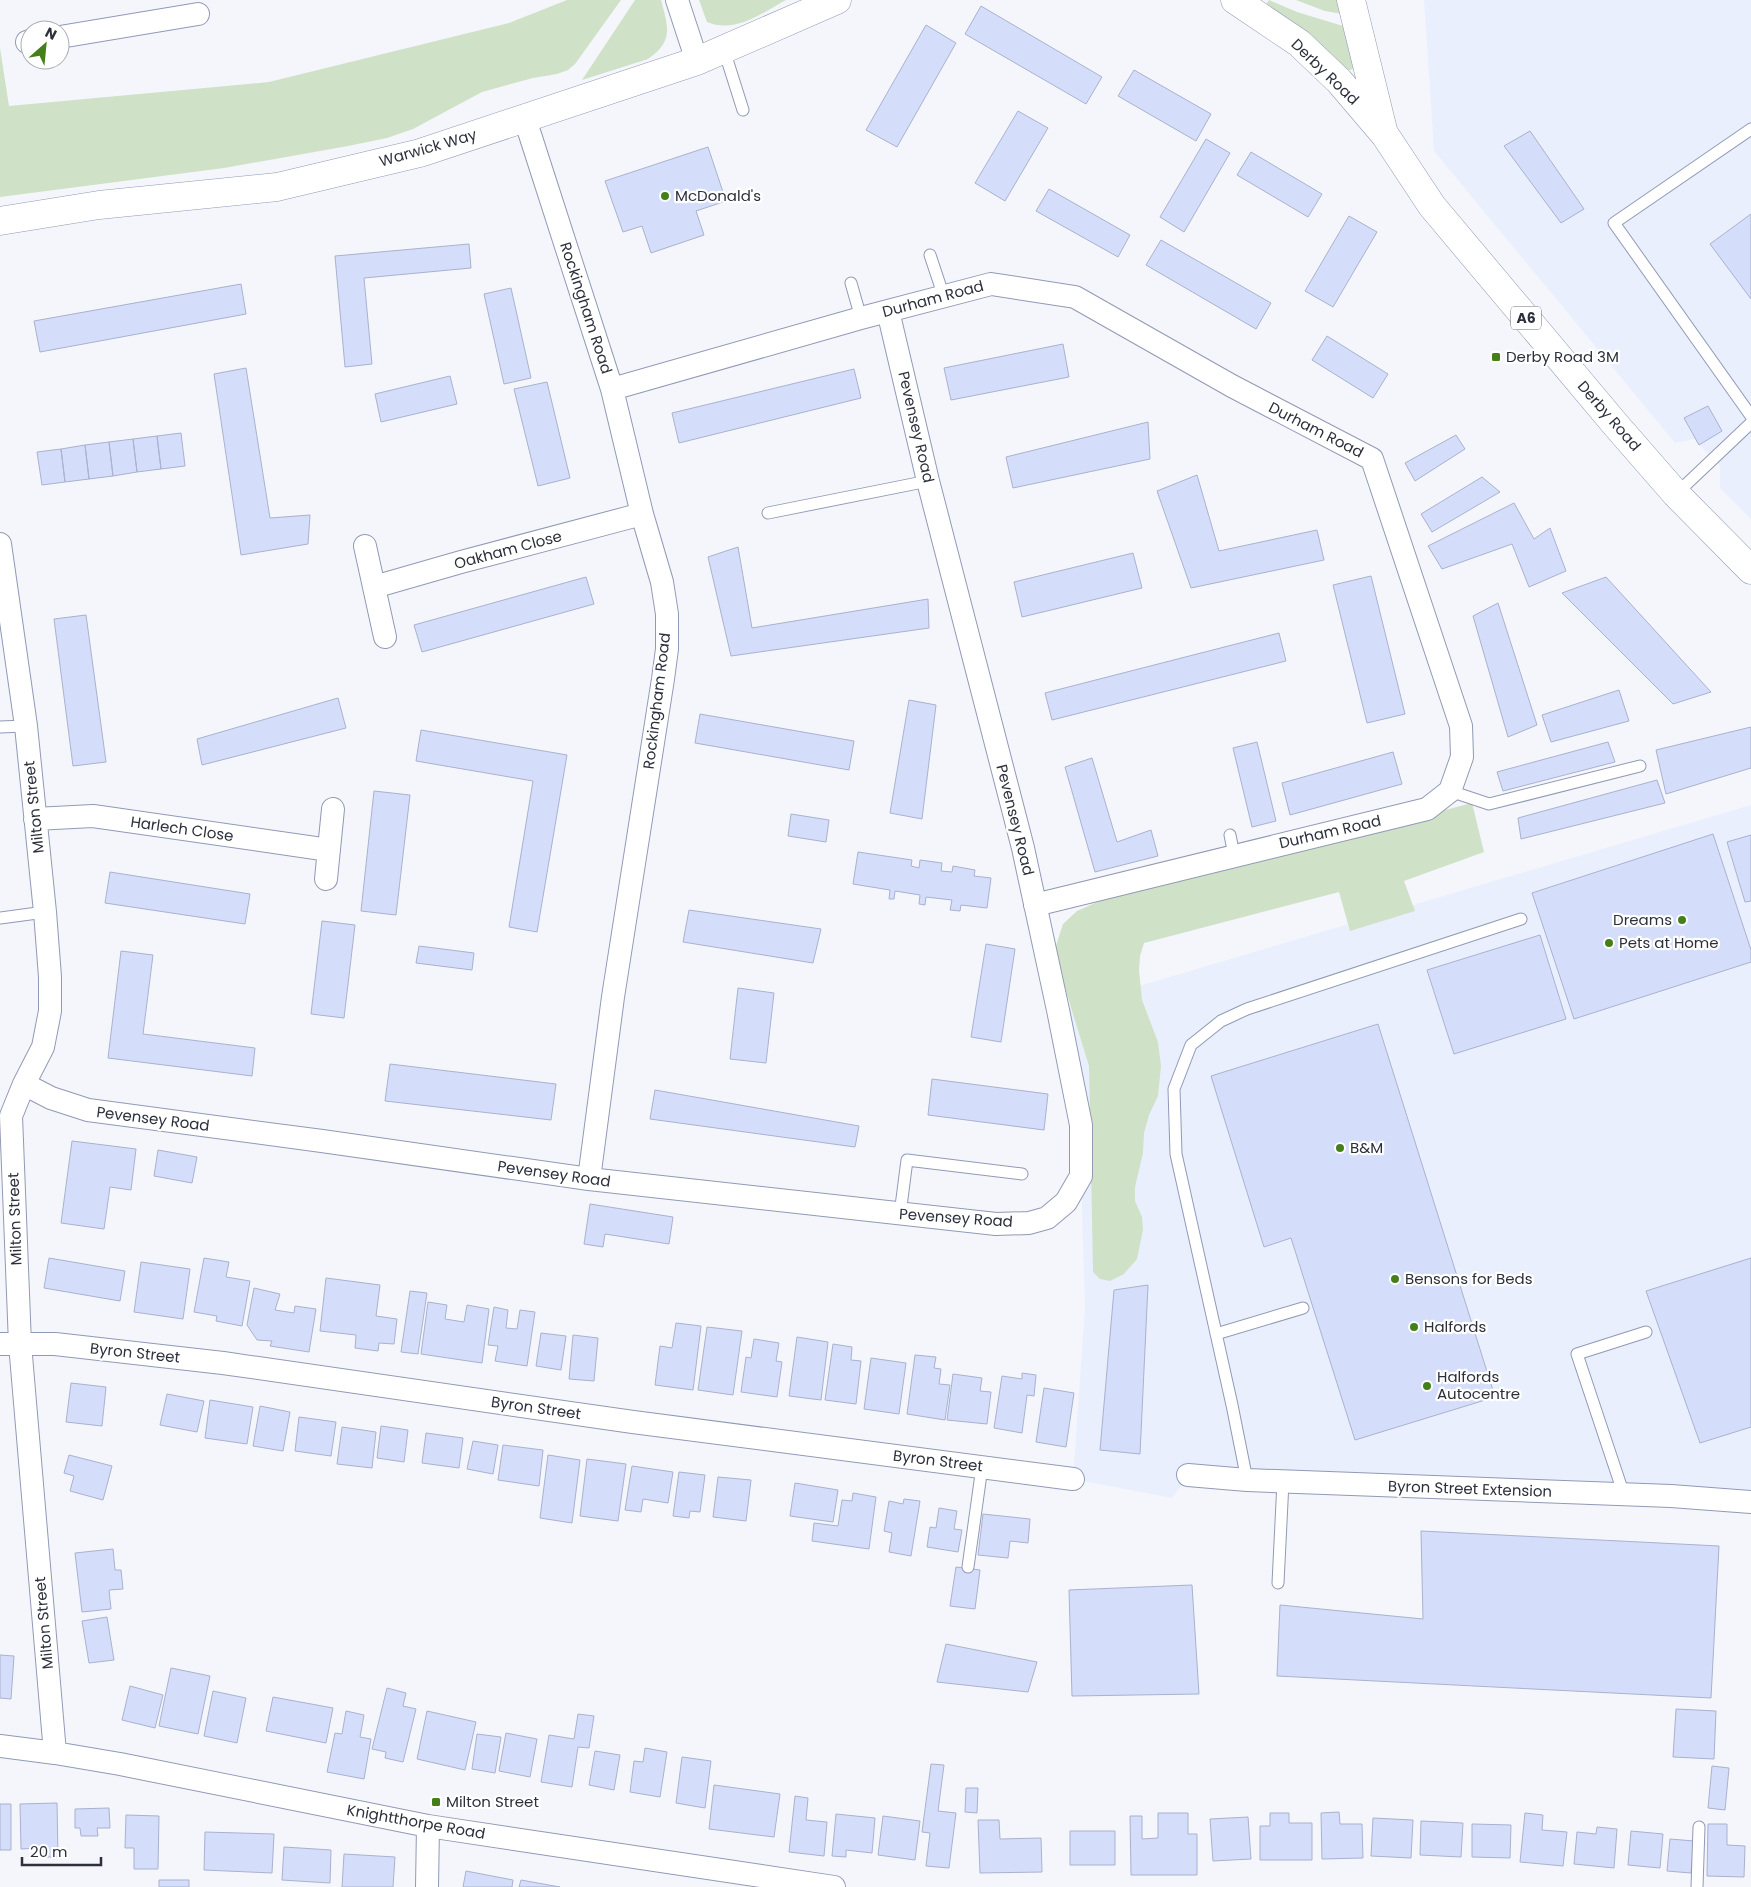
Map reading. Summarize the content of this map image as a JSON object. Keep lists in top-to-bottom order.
{
  "streets": {
    "main road": ["Derby Road", "Warwick Way", "A6"],
    "street": [
      "Durham Road",
      "Rockingham Road",
      "Pevensey Road",
      "Oakham Close",
      "Milton Street",
      "Harlech Close",
      "Byron Street",
      "Byron Street Extension",
      "Knightthorpe Road"
    ]
  },
  "crossings": [
    ["Warwick Way", "Rockingham Road"],
    ["Durham Road", "Rockingham Road"],
    ["Durham Road", "Pevensey Road"],
    ["Rockingham Road", "Pevensey Road"],
    ["Rockingham Road", "Oakham Close"],
    ["Pevensey Road", "Milton Street"],
    ["Milton Street", "Harlech Close"],
    ["Milton Street", "Byron Street"],
    ["Milton Street", "Knightthorpe Road"]
  ],
  "places": {
    "other": [
      "McDonald's",
      "Dreams",
      "Pets at Home",
      "B&M",
      "Bensons for Beds",
      "Halfords",
      "Halfords Autocentre"
    ],
    "transit": ["Derby Road 3M", "Milton Street"]
  },
  "scale_bar": "20 m",
  "north": "top right"
}
